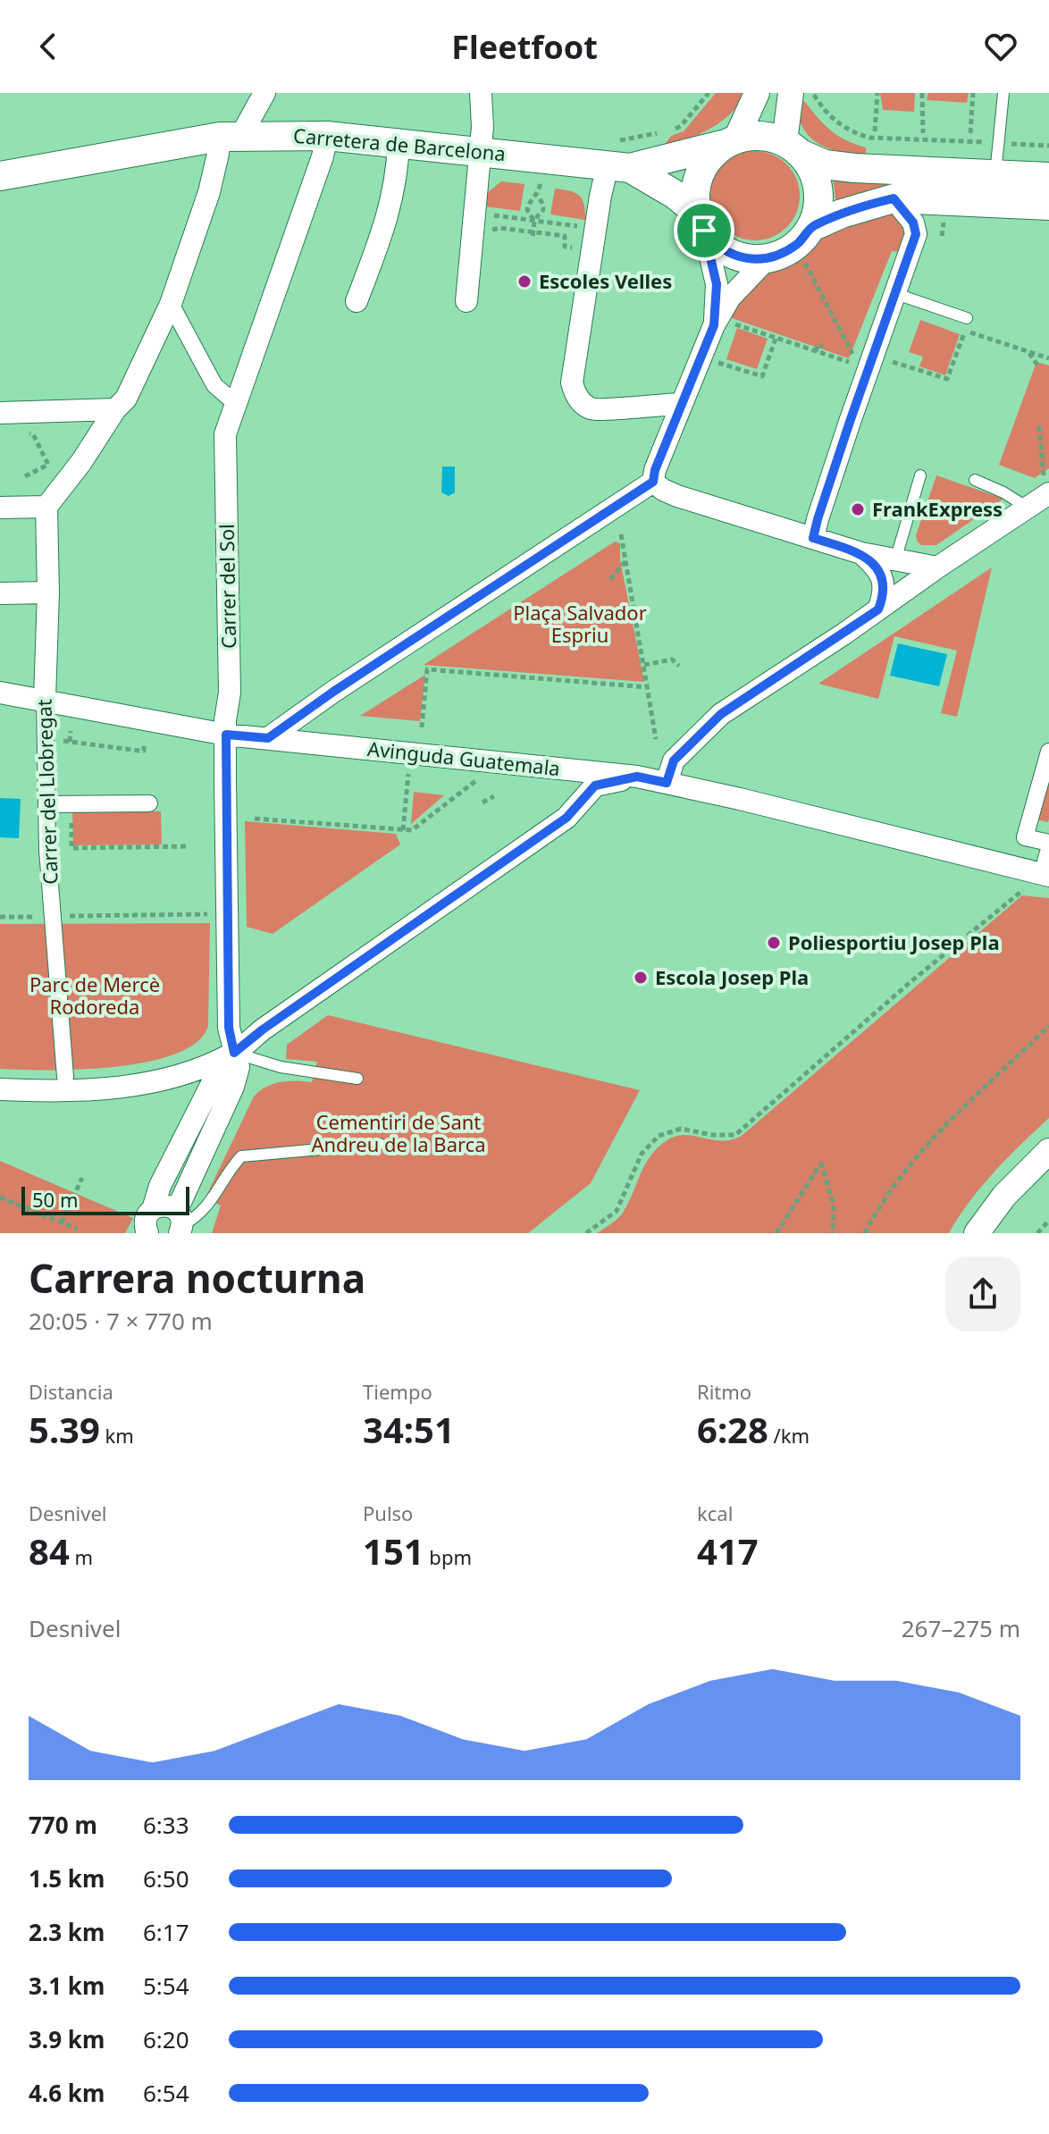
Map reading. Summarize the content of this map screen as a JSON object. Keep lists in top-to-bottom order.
{
  "streets": {
    "main road": ["Carretera de Barcelona"],
    "street": ["Carrer del Sol", "Avinguda Guatemala", "Carrer del Llobregat"]
  },
  "crossings": [
    ["Carretera de Barcelona", "Carrer del Sol"],
    ["Carrer del Sol", "Avinguda Guatemala"],
    ["Avinguda Guatemala", "Carrer del Llobregat"]
  ],
  "parks": ["Plaça Salvador Espriu", "Parc de Mercè Rodoreda", "Cementiri de Sant Andreu de la Barca"],
  "places": [
    "Escoles Velles",
    "FrankExpress",
    "Poliesportiu Josep Pla",
    "Escola Josep Pla"
  ],
  "scale_bar": "50 m",
  "page": {
    "header": "Fleetfoot",
    "scale": "50 m",
    "heading": ["Carrera nocturna", "20:05 · 7 × 770 m"],
    "stats": [
      ["Distancia", "5.39 km"],
      ["Tiempo", "34:51"],
      ["Ritmo", "6:28 /km"],
      ["Desnivel", "84 m"],
      ["Pulso", "151 bpm"],
      ["kcal", "417"]
    ],
    "chart": ["Desnivel", "267–275 m"],
    "list": [
      {
        "name": "770 m",
        "note": "6:33"
      },
      {
        "name": "1.5 km",
        "note": "6:50"
      },
      {
        "name": "2.3 km",
        "note": "6:17"
      },
      {
        "name": "3.1 km",
        "note": "5:54"
      },
      {
        "name": "3.9 km",
        "note": "6:20"
      },
      {
        "name": "4.6 km",
        "note": "6:54"
      }
    ]
  }
}
